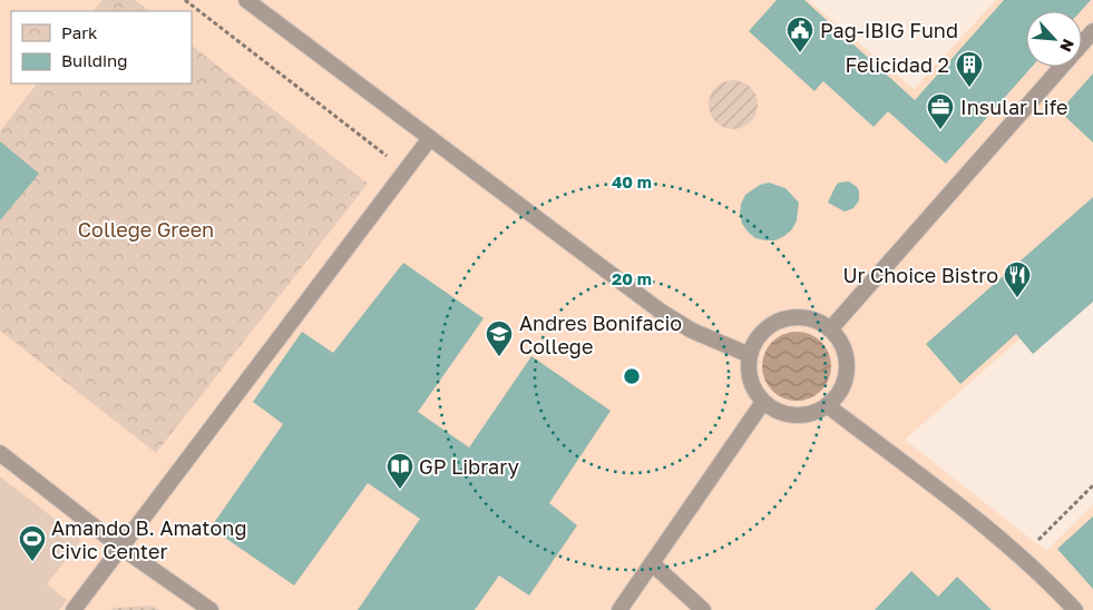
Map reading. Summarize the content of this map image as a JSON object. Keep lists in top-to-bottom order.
{
  "parks": ["College Green"],
  "places": {
    "public building": ["Pag-IBIG Fund"],
    "building": ["Felicidad 2"],
    "office": ["Insular Life"],
    "restaurant": ["Ur Choice Bistro"],
    "school or university": ["Andres Bonifacio College"],
    "library": ["GP Library"],
    "sports": ["Amando B. Amatong Civic Center"]
  },
  "legend": ["Park", "Building"],
  "north": "bottom right",
  "rings": ["40 m", "20 m"]
}
